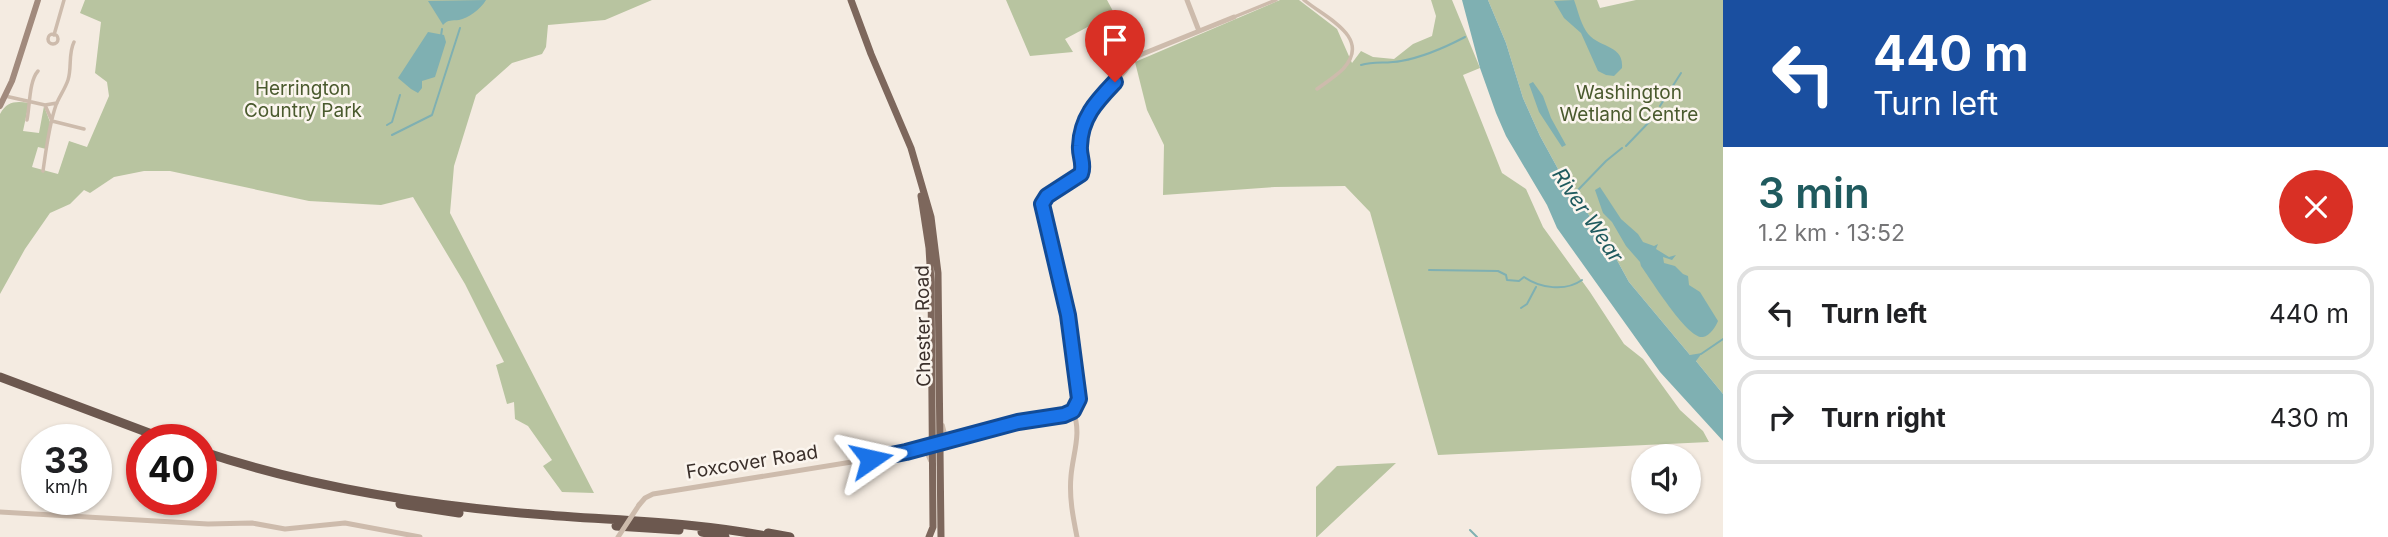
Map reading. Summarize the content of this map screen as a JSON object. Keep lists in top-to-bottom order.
{
  "streets": {
    "main road": ["Chester Road"],
    "street": ["Foxcover Road"]
  },
  "crossings": [
    ["Chester Road", "Foxcover Road"]
  ],
  "water": ["River Wear"],
  "parks": ["Herrington Country Park", "Washington Wetland Centre"],
  "page": {
    "turn": ["440 m", "Turn left"],
    "heading": ["3 min", "1.2 km · 13:52"],
    "list": [
      {
        "name": "Turn left",
        "value": "440 m"
      },
      {
        "name": "Turn right",
        "value": "430 m"
      }
    ],
    "speed": "33 km/h",
    "limit": "40"
  }
}
